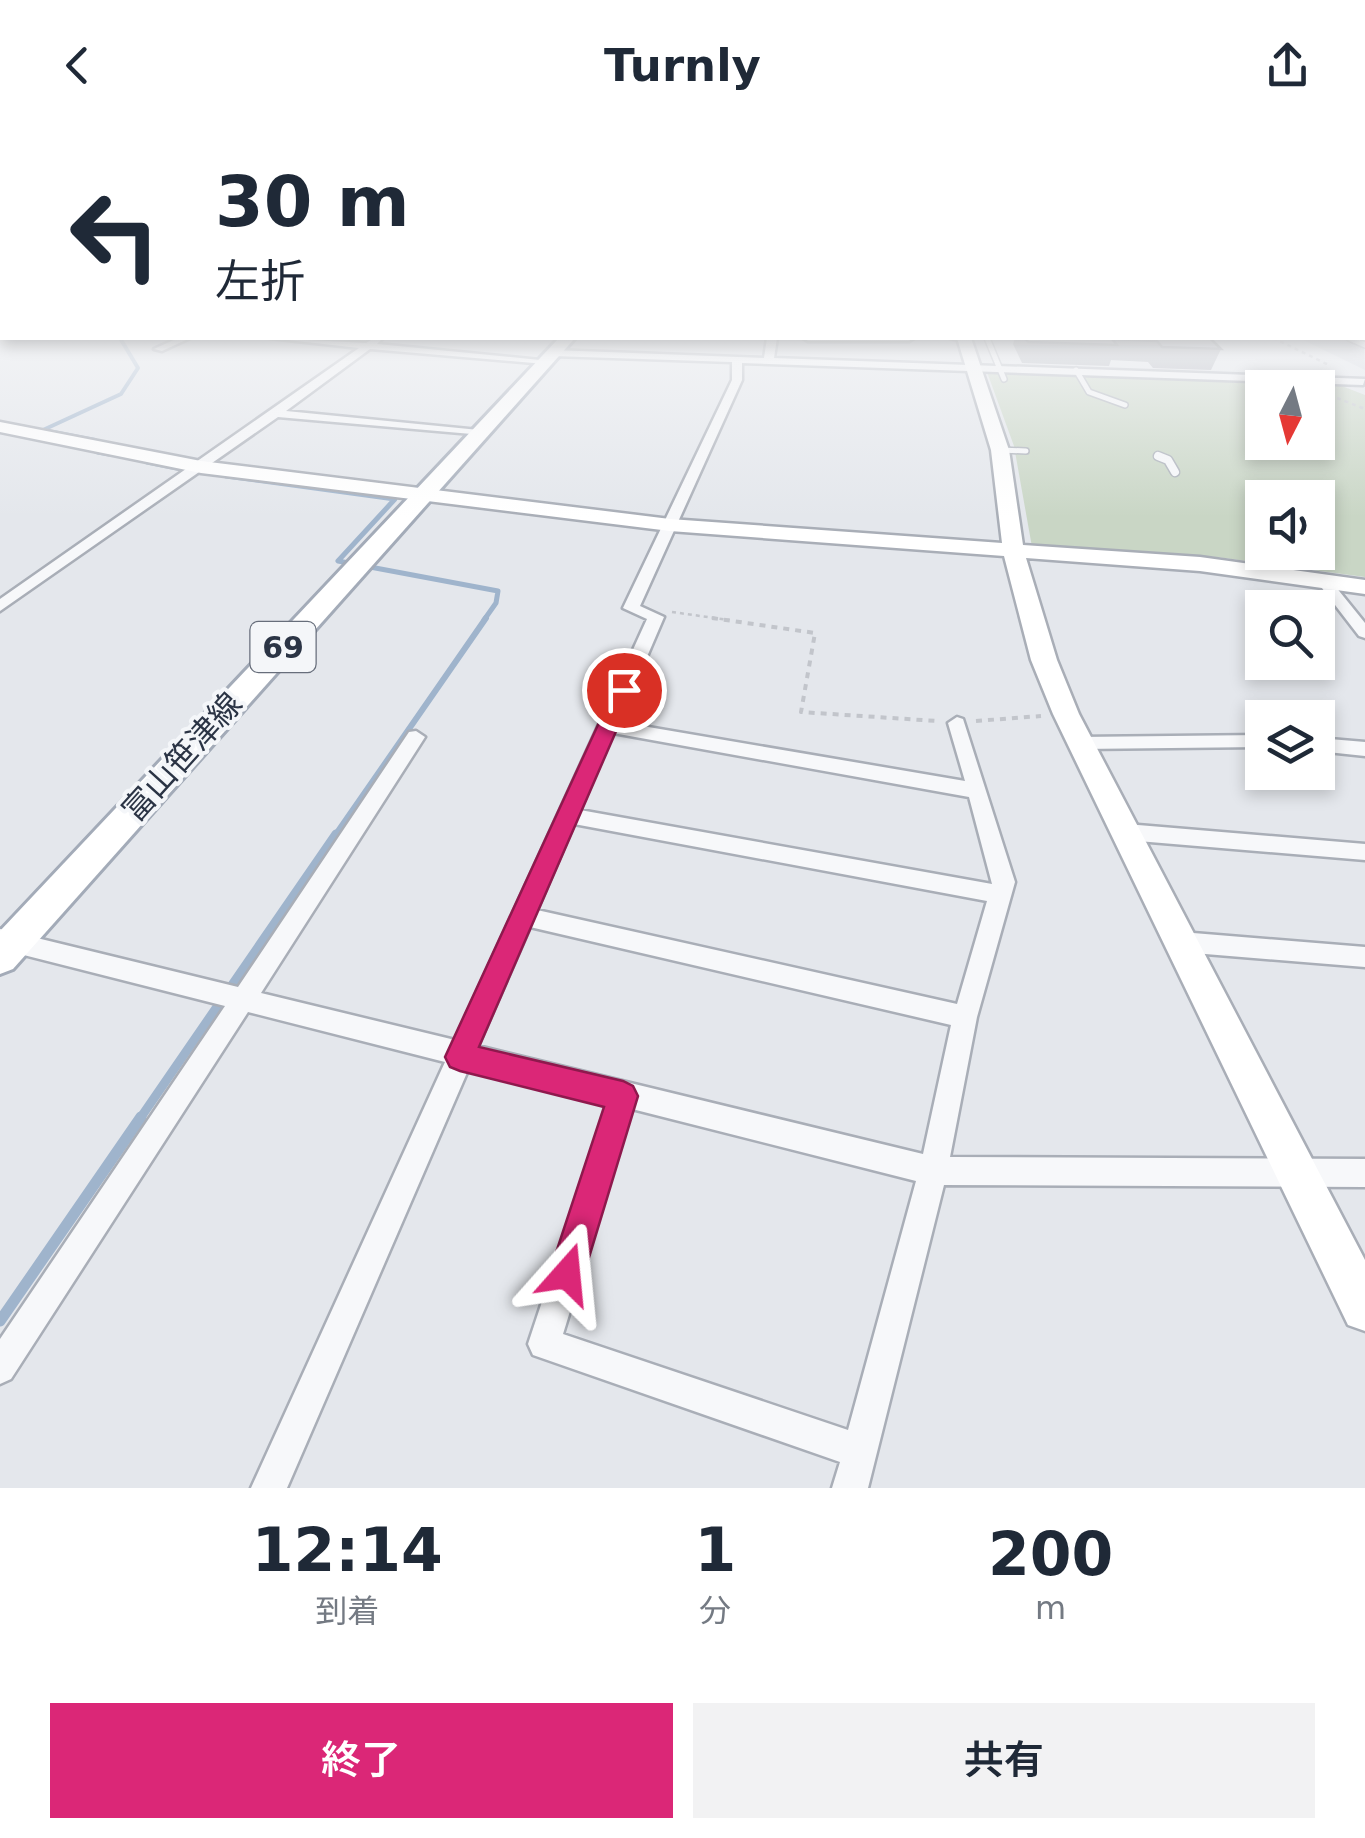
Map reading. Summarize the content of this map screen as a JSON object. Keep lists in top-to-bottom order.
{
  "streets": {
    "main road": ["69", "富山笹津線"]
  },
  "north": "bottom",
  "page": {
    "header": "Turnly",
    "turn": ["30 m", "左折"],
    "eta": [
      "12:14",
      "到着",
      "1",
      "分",
      "200",
      "m"
    ],
    "buttons": ["終了", "共有"]
  }
}
